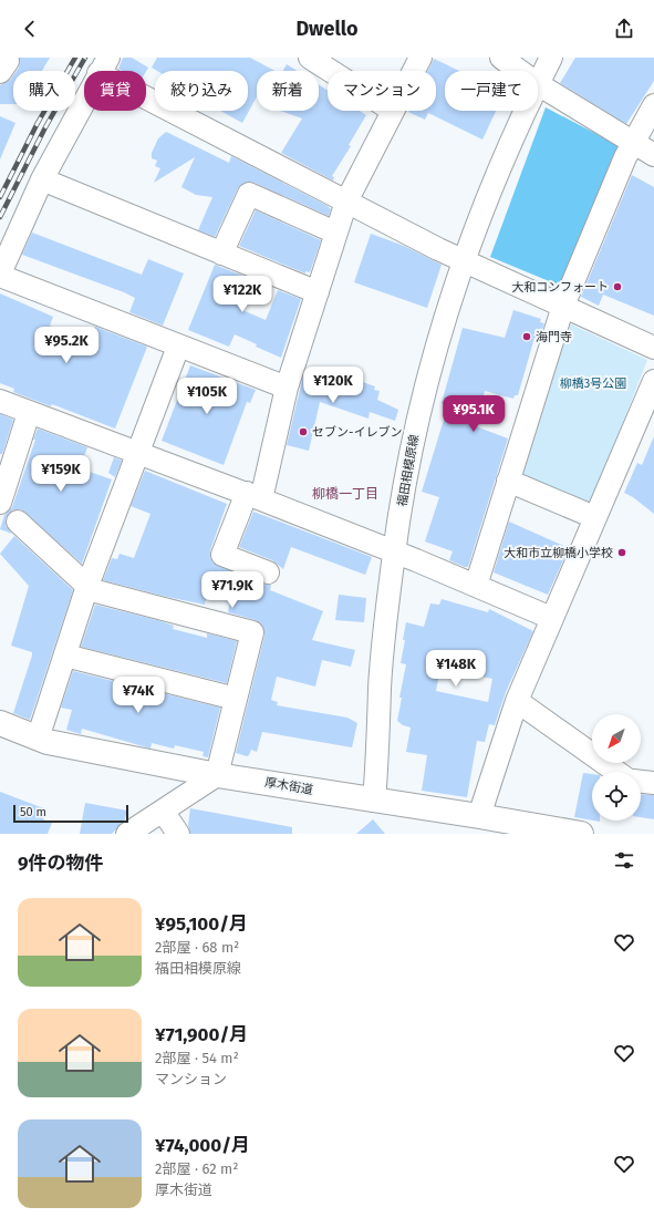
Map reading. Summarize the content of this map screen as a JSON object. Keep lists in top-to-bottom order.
{
  "streets": {
    "main road": ["厚木街道"],
    "street": ["福田相模原線"]
  },
  "crossings": [
    ["福田相模原線", "厚木街道"]
  ],
  "districts": ["柳橋一丁目"],
  "parks": ["柳橋3号公園"],
  "places": [
    "大和コンフォート",
    "海門寺",
    "セブン-イレブン",
    "大和市立柳橋小学校"
  ],
  "scale_bar": "50 m",
  "north": "bottom left",
  "page": {
    "header": "Dwello",
    "chip": [
      "購入",
      "賃貸",
      "絞り込み",
      "新着",
      "マンション",
      "一戸建て"
    ],
    "price": [
      "¥122K",
      "¥95.2K",
      "¥120K",
      "¥105K",
      "¥95.1K",
      "¥159K",
      "¥71.9K",
      "¥148K",
      "¥74K"
    ],
    "scale": "50 m",
    "heading": "9件の物件",
    "list": [
      {
        "name": "¥95,100/月",
        "note": "2部屋 · 68 m² · 福田相模原線"
      },
      {
        "name": "¥71,900/月",
        "note": "2部屋 · 54 m² · マンション"
      },
      {
        "name": "¥74,000/月",
        "note": "2部屋 · 62 m² · 厚木街道"
      }
    ]
  }
}
